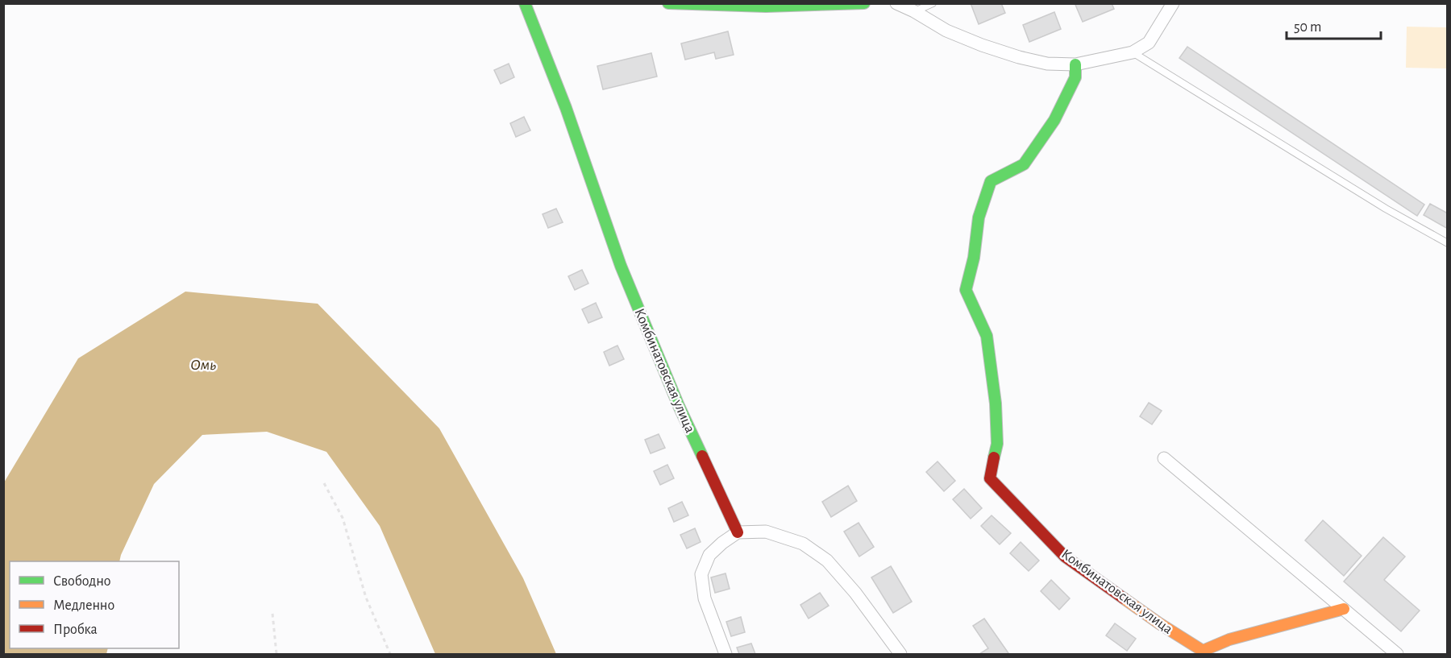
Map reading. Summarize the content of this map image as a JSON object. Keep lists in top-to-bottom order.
{
  "streets": {
    "street": ["Комбинатовская улица"]
  },
  "water": ["Омь"],
  "legend": ["Свободно", "Медленно", "Пробка"],
  "scale_bar": "50 m"
}
